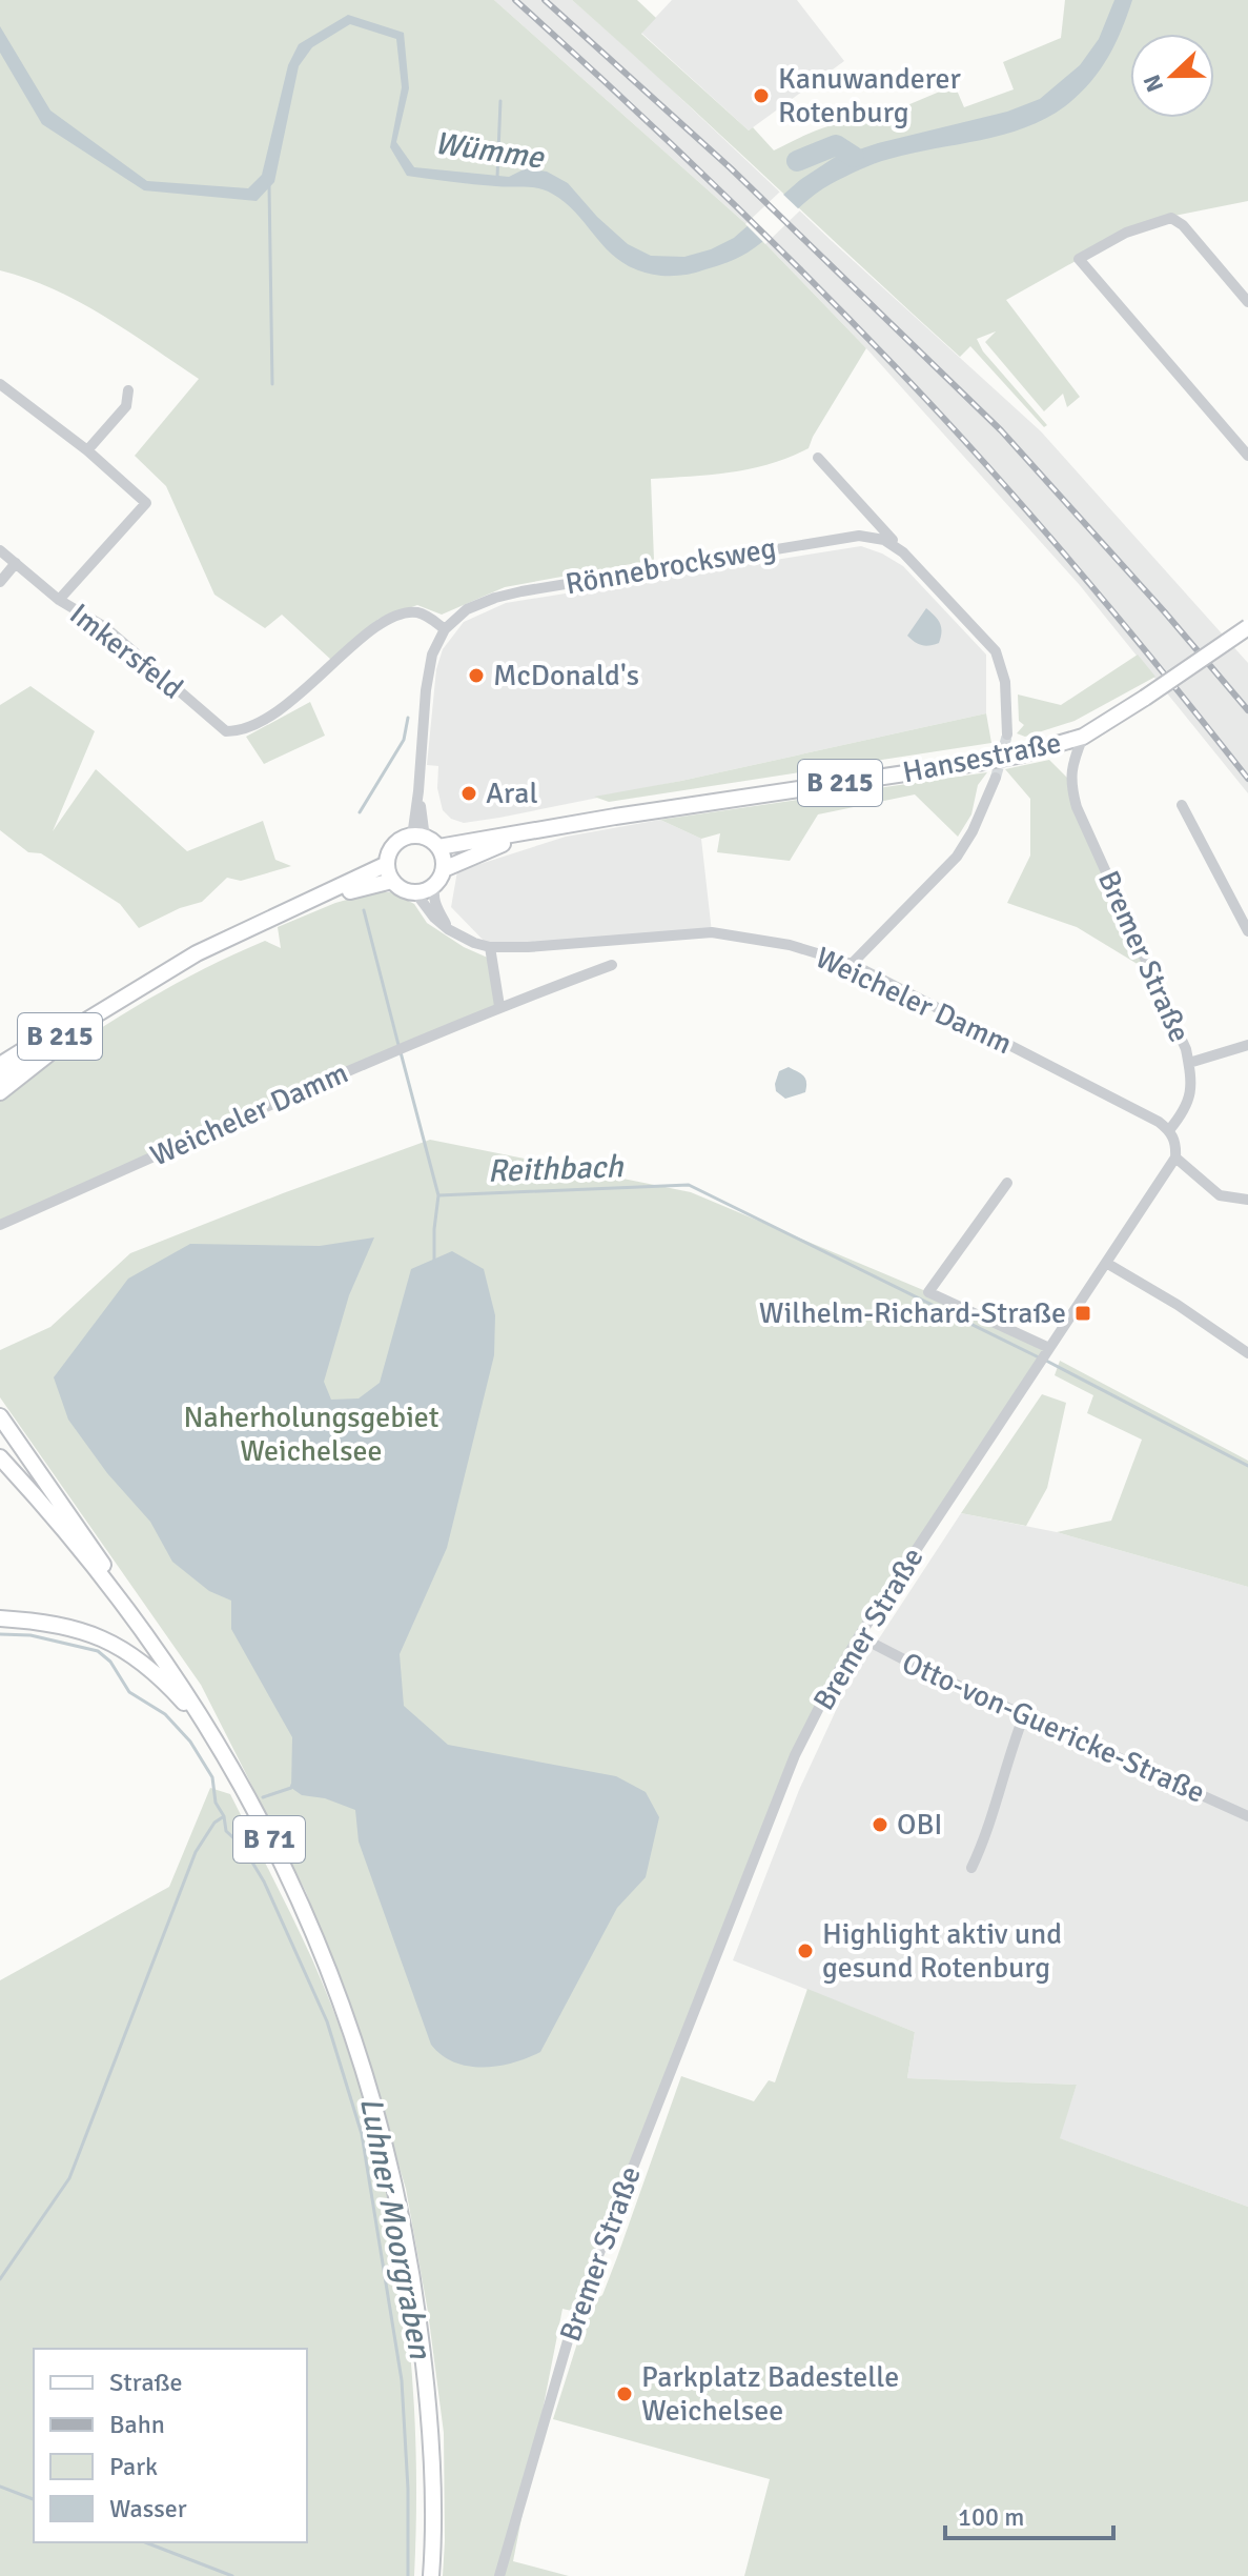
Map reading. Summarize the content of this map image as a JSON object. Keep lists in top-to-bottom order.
{
  "streets": {
    "main road": ["Hansestraße", "B 215", "B 71"],
    "street": [
      "Rönnebrocksweg",
      "Imkersfeld",
      "Bremer Straße",
      "Weicheler Damm",
      "Otto-von-Guericke-Straße"
    ]
  },
  "crossings": [
    ["Rönnebrocksweg", "Imkersfeld"],
    ["Hansestraße", "B 215"],
    ["Hansestraße", "Bremer Straße"],
    ["Hansestraße", "Weicheler Damm"],
    ["B 215", "Weicheler Damm"],
    ["Bremer Straße", "Weicheler Damm"],
    ["Bremer Straße", "Otto-von-Guericke-Straße"]
  ],
  "water": ["Wümme", "Reithbach", "Luhner Moorgraben"],
  "parks": ["Naherholungsgebiet Weichelsee"],
  "places": {
    "other": [
      "Kanuwanderer Rotenburg",
      "McDonald's",
      "Aral",
      "OBI",
      "Highlight aktiv und gesund Rotenburg",
      "Parkplatz Badestelle Weichelsee"
    ],
    "transit": ["Wilhelm-Richard-Straße"]
  },
  "legend": [
    "Straße",
    "Bahn",
    "Park",
    "Wasser"
  ],
  "scale_bar": "100 m",
  "north": "left"
}
